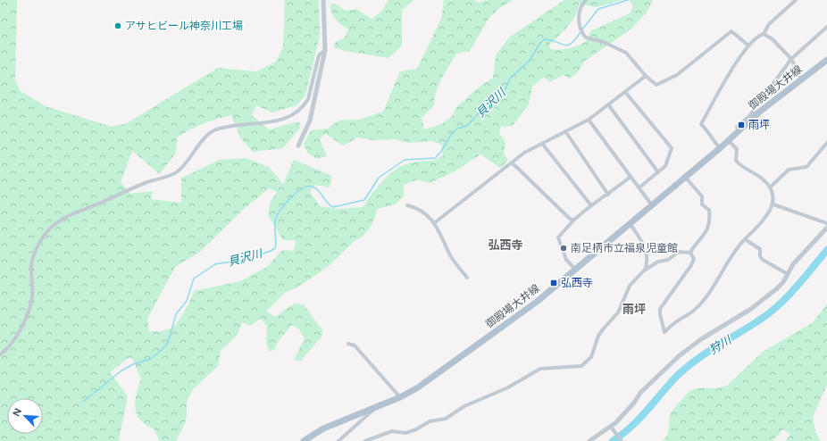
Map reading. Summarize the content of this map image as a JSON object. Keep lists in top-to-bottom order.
{
  "streets": {
    "main road": ["御殿場大井線"]
  },
  "districts": ["弘西寺", "雨坪"],
  "water": ["貝沢川", "狩川"],
  "places": {
    "other": ["アサヒビール神奈川工場", "南足柄市立福泉児童館"],
    "transit": ["雨坪", "弘西寺"]
  },
  "north": "top left"
}
